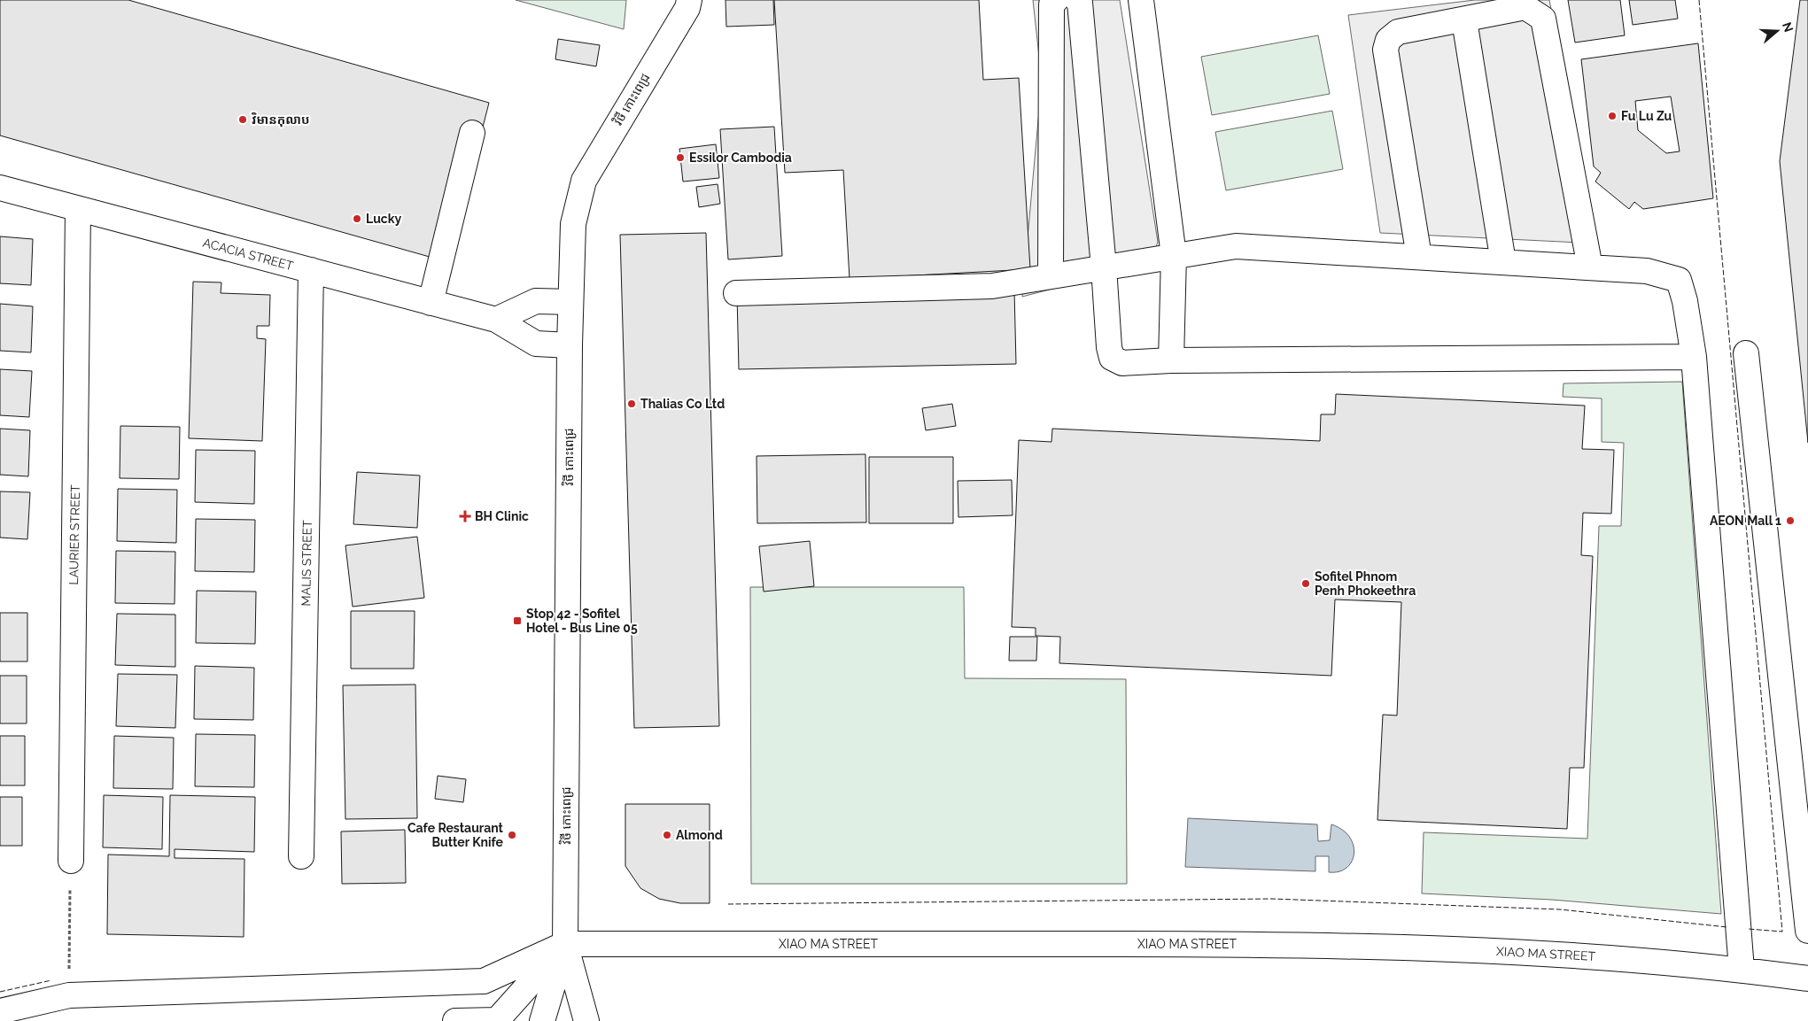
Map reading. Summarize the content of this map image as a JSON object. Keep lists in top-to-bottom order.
{
  "streets": {
    "street": [
      "វិថី កោះពេជ្រ",
      "ACACIA STREET",
      "LAURIER STREET",
      "MALIS STREET",
      "XIAO MA STREET"
    ]
  },
  "crossings": [
    ["វិថី កោះពេជ្រ", "ACACIA STREET"],
    ["វិថី កោះពេជ្រ", "XIAO MA STREET"],
    ["ACACIA STREET", "LAURIER STREET"],
    ["ACACIA STREET", "MALIS STREET"]
  ],
  "places": {
    "other": [
      "Fu Lu Zu",
      "វិមានកុលាប",
      "Essilor Cambodia",
      "Lucky",
      "Thalias Co Ltd",
      "AEON Mall 1",
      "Sofitel Phnom Penh Phokeethra",
      "Cafe Restaurant Butter Knife",
      "Almond"
    ],
    "health": ["BH Clinic"],
    "transit": ["Stop 42 - Sofitel Hotel - Bus Line 05"]
  },
  "north": "right"
}
